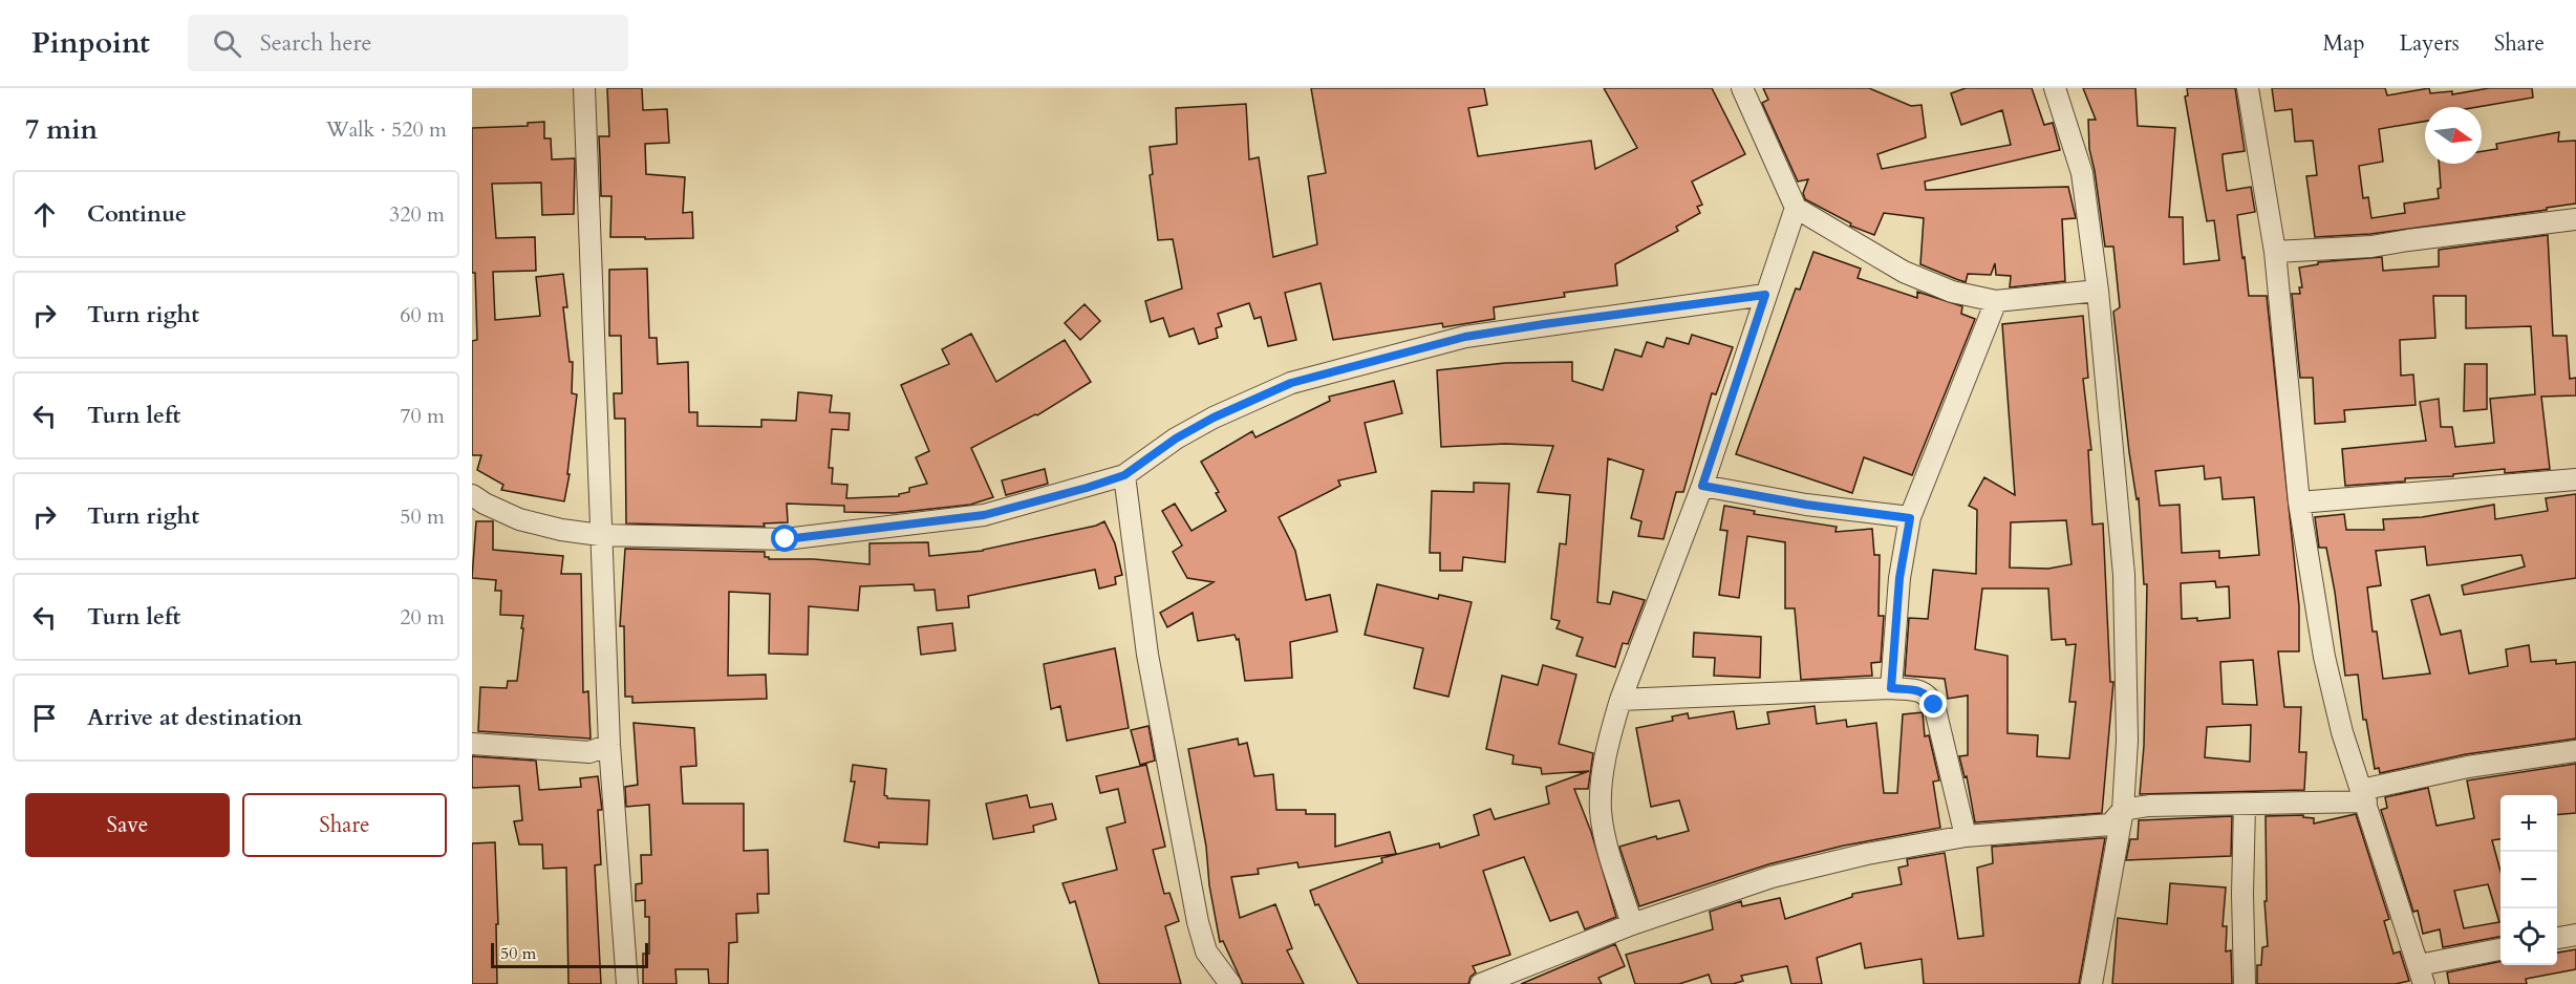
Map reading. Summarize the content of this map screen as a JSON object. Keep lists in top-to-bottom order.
{
  "scale_bar": "50 m",
  "north": "right",
  "page": {
    "header": "Pinpoint",
    "search": "Search here",
    "nav": ["Map", "Layers", "Share"],
    "heading": ["7 min", "Walk · 520 m"],
    "list": [
      ["Continue", "320 m"],
      ["Turn right", "60 m"],
      ["Turn left", "70 m"],
      ["Turn right", "50 m"],
      ["Turn left", "20 m"],
      "Arrive at destination"
    ],
    "buttons": ["Save", "Share"],
    "map_buttons": ["+", "−"],
    "scale": "50 m"
  }
}
